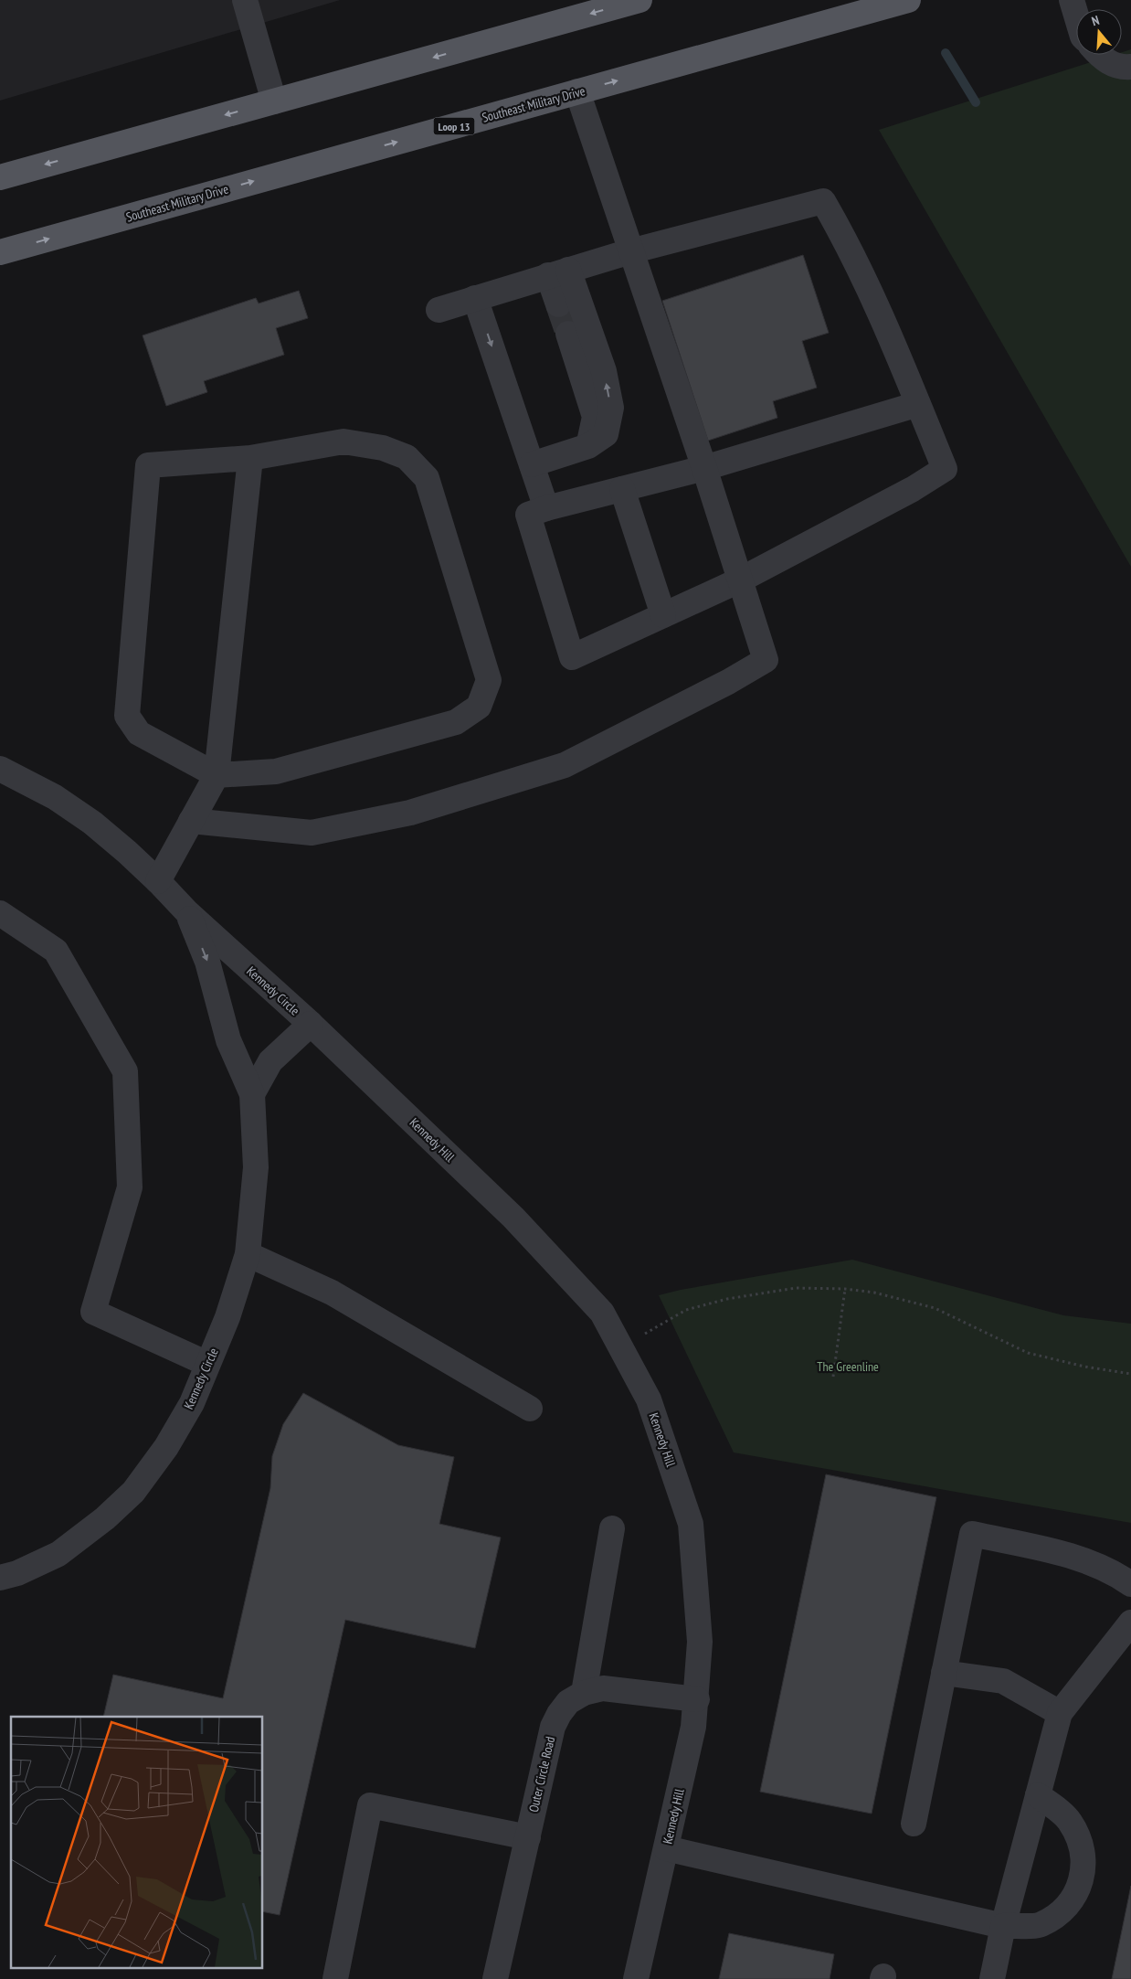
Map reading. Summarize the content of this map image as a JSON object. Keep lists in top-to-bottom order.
{
  "streets": {
    "main road": ["Southeast Military Drive", "Loop 13"],
    "street": ["Kennedy Circle", "Kennedy Hill", "Outer Circle Road"]
  },
  "crossings": [
    ["Kennedy Circle", "Kennedy Hill"],
    ["Kennedy Hill", "Outer Circle Road"]
  ],
  "parks": ["The Greenline"],
  "north": "top"
}
